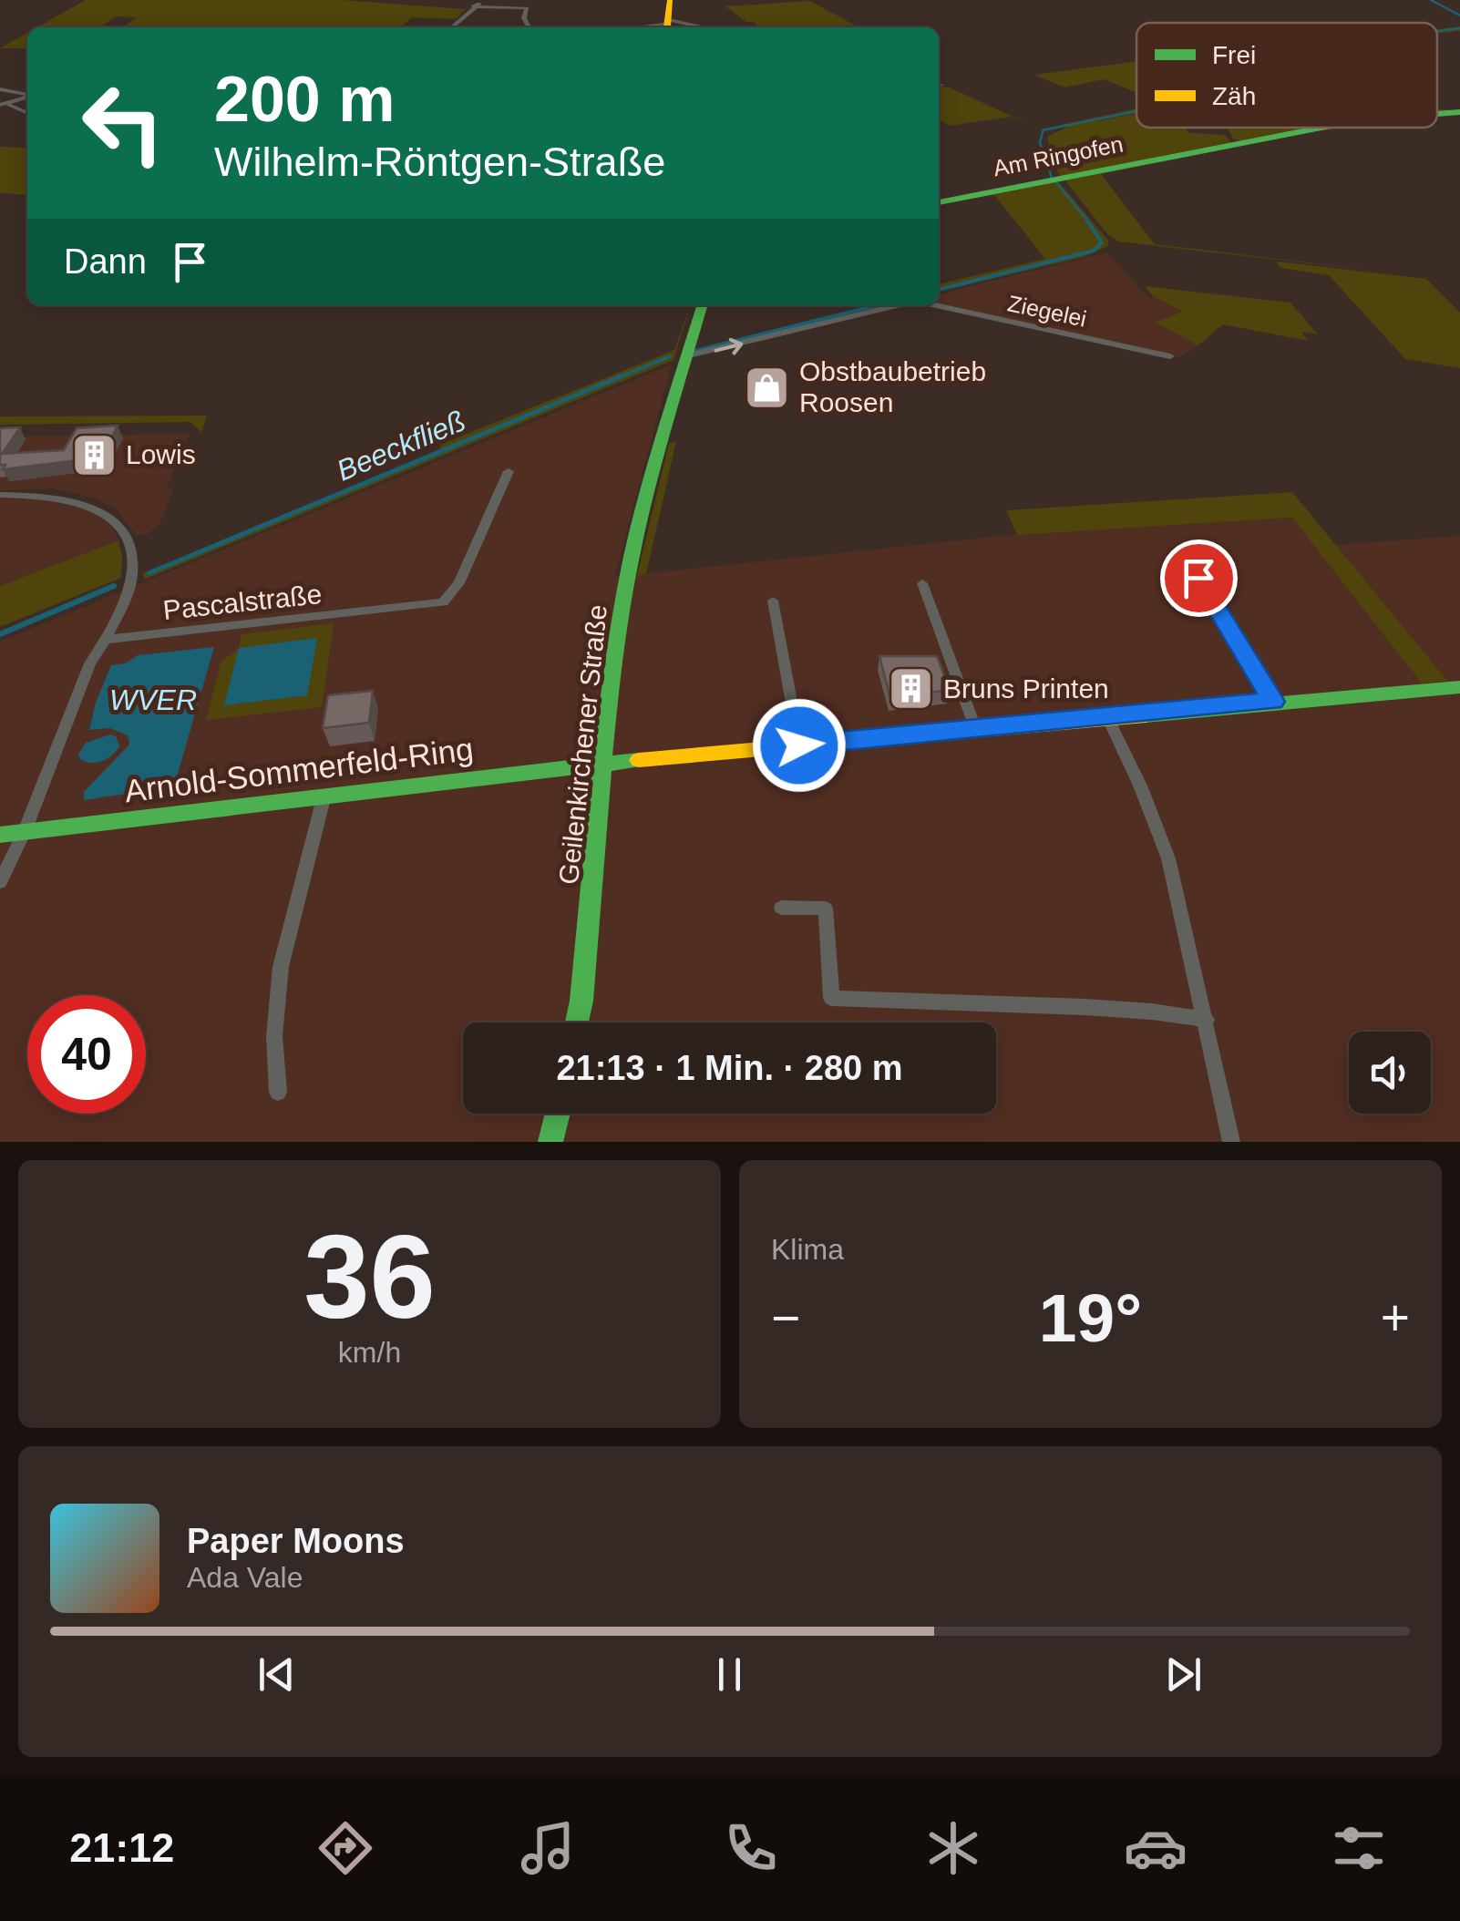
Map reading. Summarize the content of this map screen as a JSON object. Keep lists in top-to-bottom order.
{
  "streets": {
    "street": [
      "Am Ringofen",
      "Ziegelei",
      "Pascalstraße",
      "Geilenkirchener Straße",
      "Arnold-Sommerfeld-Ring"
    ]
  },
  "crossings": [
    ["Geilenkirchener Straße", "Arnold-Sommerfeld-Ring"]
  ],
  "water": ["Beeckfließ", "WVER"],
  "places": {
    "shop": ["Obstbaubetrieb Roosen"],
    "building": ["Lowis", "Bruns Printen"]
  },
  "legend": ["Frei", "Zäh"],
  "page": {
    "turn": ["200 m", "Wilhelm-Röntgen-Straße"],
    "then": "Dann",
    "limit": "40",
    "trip": "21:13 · 1 Min. · 280 m",
    "tile": [
      ["36", "km/h"],
      "Klima"
    ],
    "heat": ["−", "19°", "+"],
    "song": ["Paper Moons", "Ada Vale"],
    "tabs": "21:12"
  }
}
